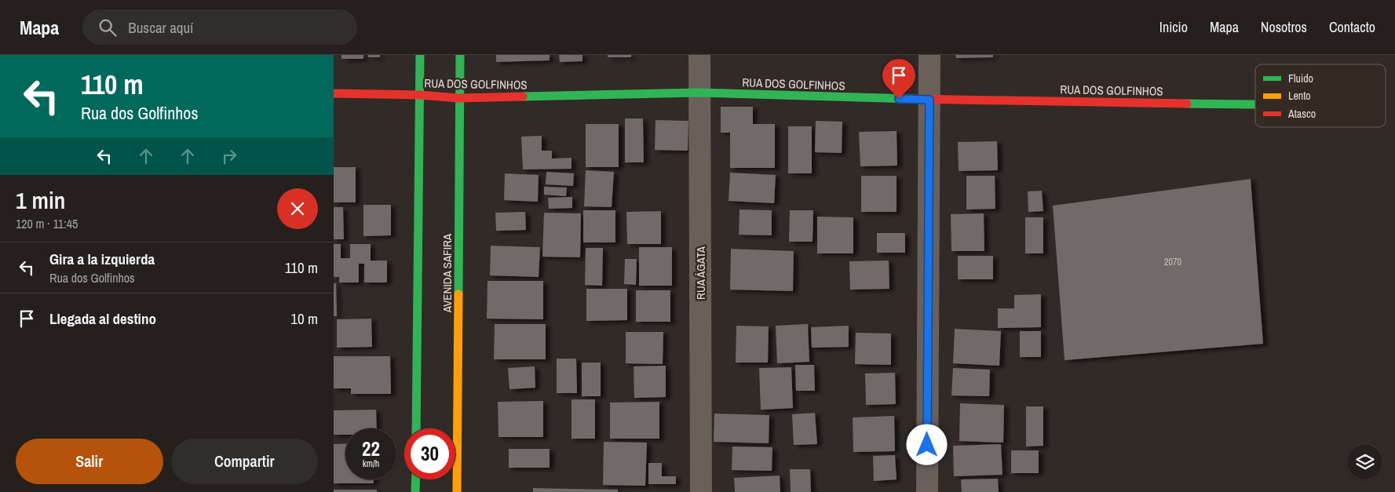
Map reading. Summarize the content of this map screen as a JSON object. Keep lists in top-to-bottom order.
{
  "streets": {
    "street": ["RUA DOS GOLFINHOS", "AVENIDA SAFIRA", "RUA ÁGATA"]
  },
  "crossings": [
    ["RUA DOS GOLFINHOS", "AVENIDA SAFIRA"],
    ["RUA DOS GOLFINHOS", "RUA ÁGATA"]
  ],
  "house_numbers": ["2070"],
  "legend": ["Fluido", "Lento", "Atasco"],
  "page": {
    "header": "Mapa",
    "search": "Buscar aquí",
    "nav": [
      "Inicio",
      "Mapa",
      "Nosotros",
      "Contacto"
    ],
    "turn": ["110 m", "Rua dos Golfinhos"],
    "heading": ["1 min", "120 m · 11:45"],
    "list": [
      {
        "name": "Gira a la izquierda",
        "note": "Rua dos Golfinhos",
        "value": "110 m"
      },
      {
        "name": "Llegada al destino",
        "value": "10 m"
      }
    ],
    "speed": "22 km/h",
    "limit": "30",
    "buttons": ["Salir", "Compartir"]
  }
}
